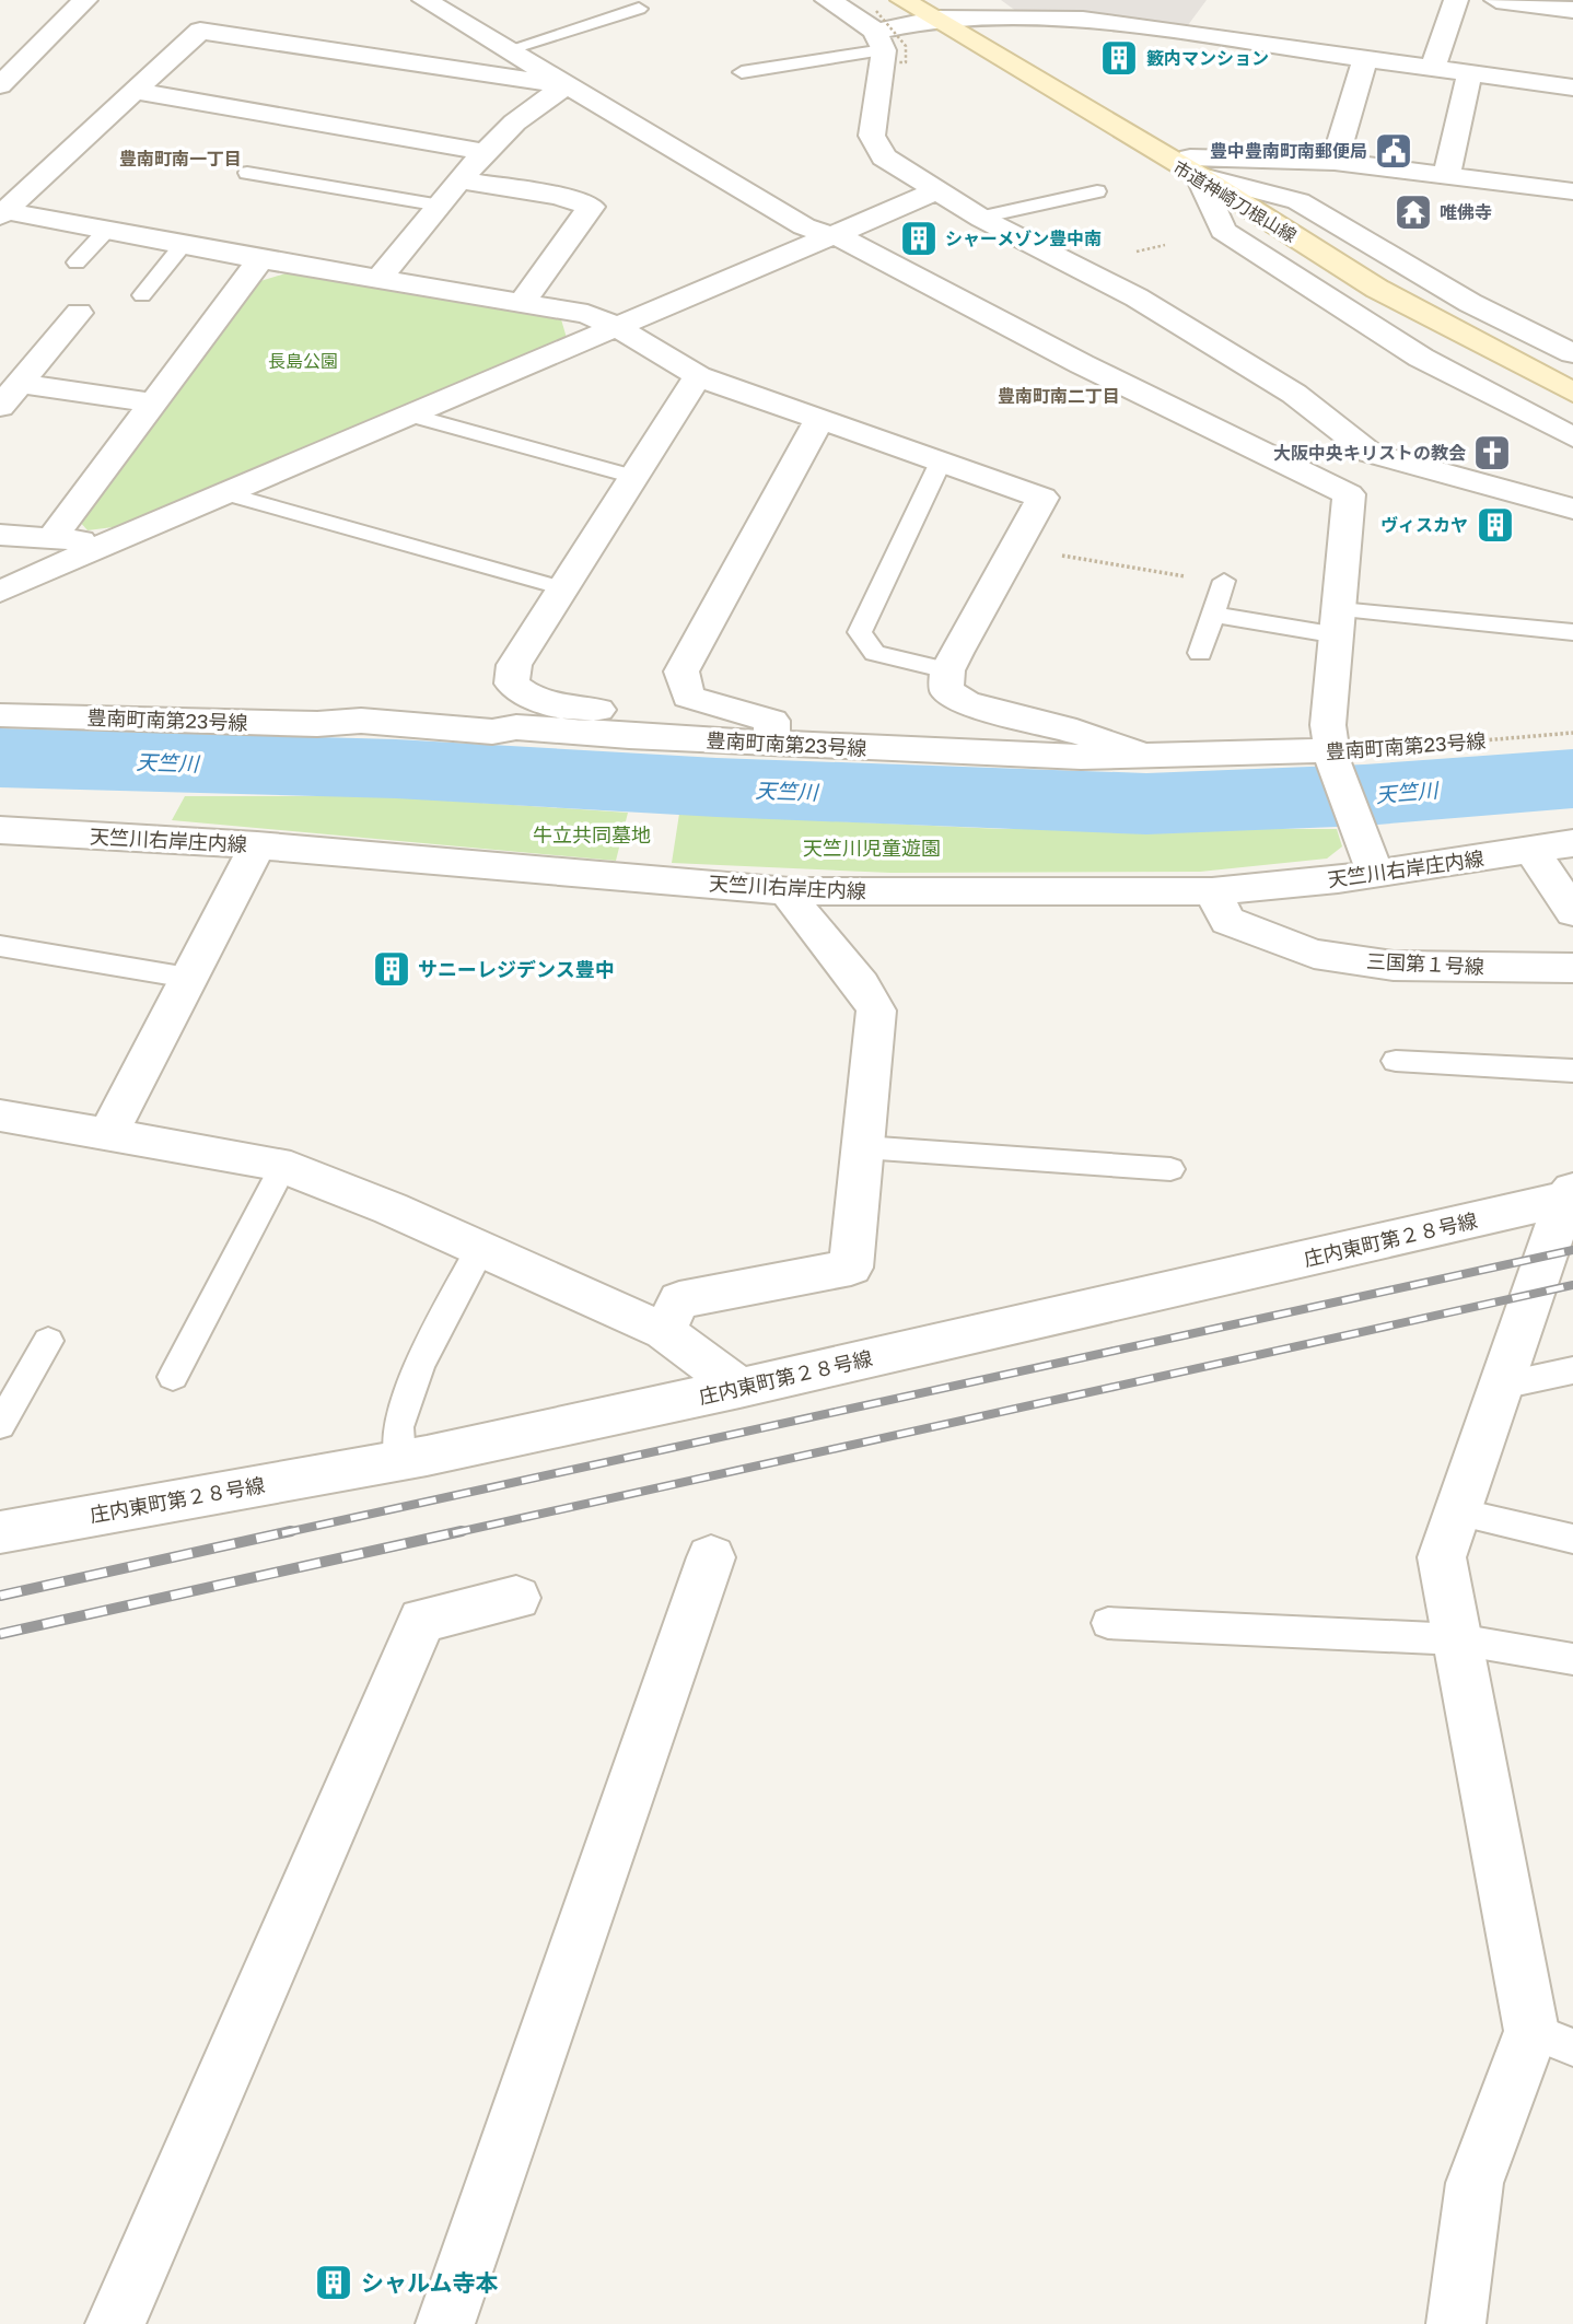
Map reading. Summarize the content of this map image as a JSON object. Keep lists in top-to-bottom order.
{
  "streets": {
    "street": [
      "市道神崎刀根山線",
      "豊南町南第23号線",
      "天竺川右岸庄内線",
      "三国第１号線",
      "庄内東町第２８号線"
    ]
  },
  "crossings": [
    ["天竺川右岸庄内線", "三国第１号線"]
  ],
  "districts": ["豊南町南一丁目", "豊南町南二丁目"],
  "water": ["天竺川"],
  "parks": ["長島公園", "牛立共同墓地", "天竺川児童遊園"],
  "places": {
    "building": [
      "籔内マンション",
      "シャーメゾン豊中南",
      "ヴィスカヤ",
      "サニーレジデンス豊中",
      "シャルム寺本"
    ],
    "public building": ["豊中豊南町南郵便局"],
    "temple": ["唯佛寺"],
    "church": ["大阪中央キリストの教会"]
  }
}
